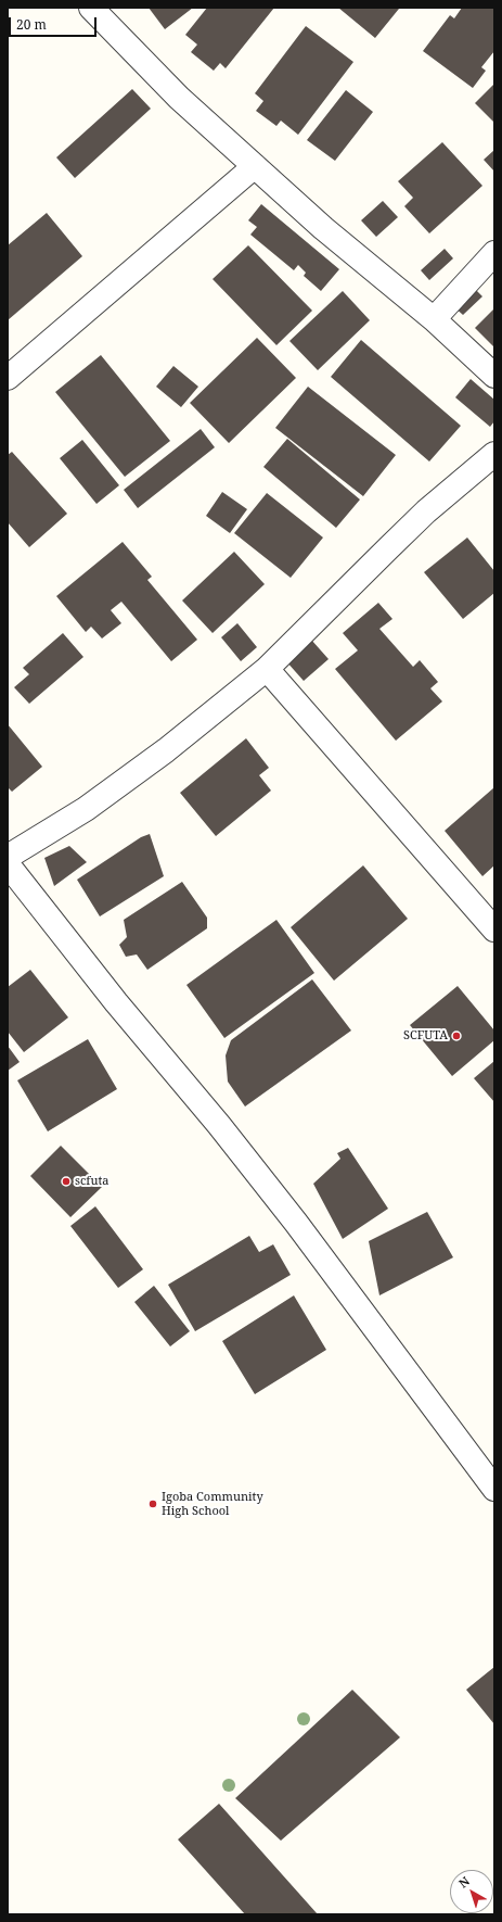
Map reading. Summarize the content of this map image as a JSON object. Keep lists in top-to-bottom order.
{
  "places": ["SCFUTA", "scfuta", "Igoba Community High School"],
  "scale_bar": "20 m",
  "north": "top left"
}
